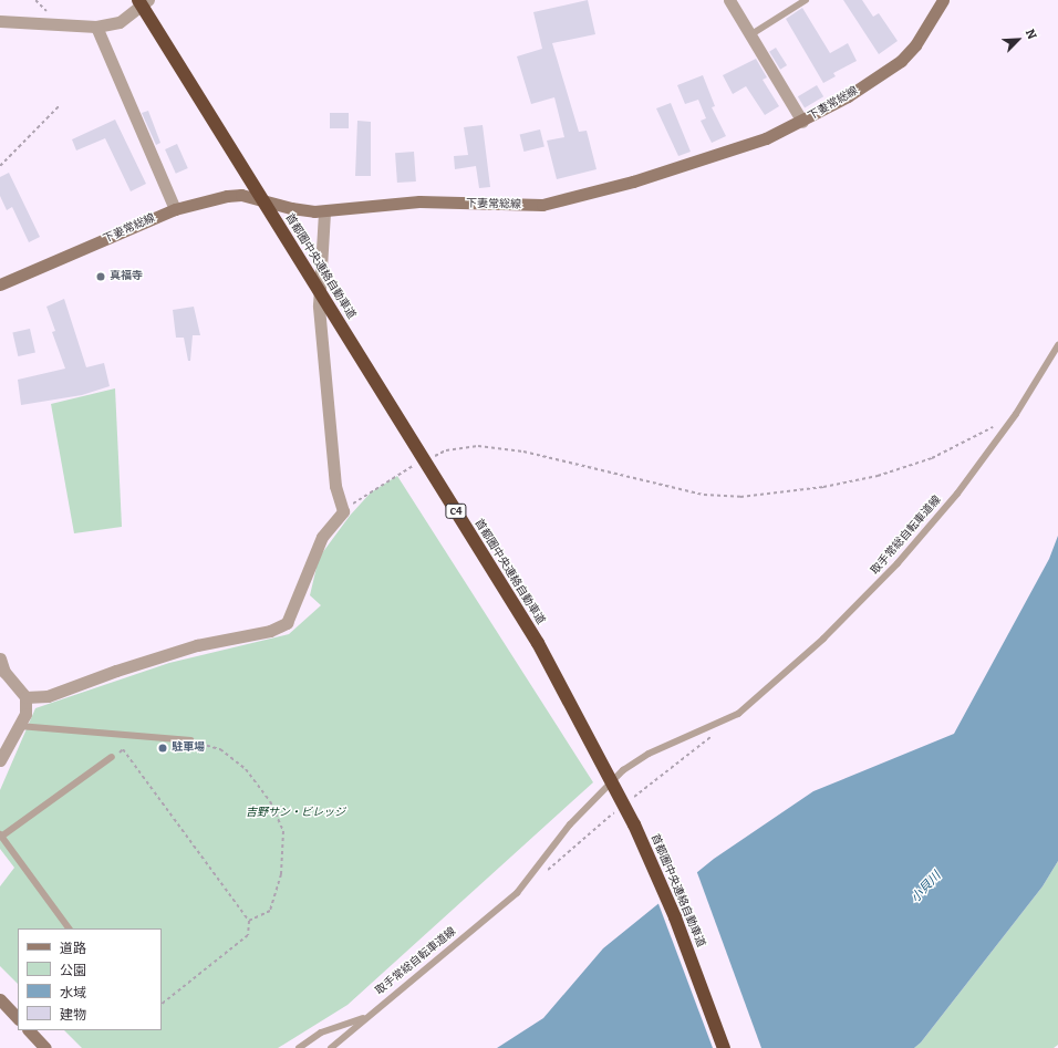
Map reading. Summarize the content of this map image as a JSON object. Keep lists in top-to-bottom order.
{
  "streets": {
    "highway": ["首都圏中央連絡自動車道", "C4"],
    "main road": ["下妻常総線"],
    "lane": ["取手常総自転車道線"]
  },
  "water": ["小貝川"],
  "parks": ["吉野サン・ビレッジ"],
  "places": ["真福寺", "駐車場"],
  "legend": [
    "道路",
    "公園",
    "水域",
    "建物"
  ],
  "north": "top right"
}
